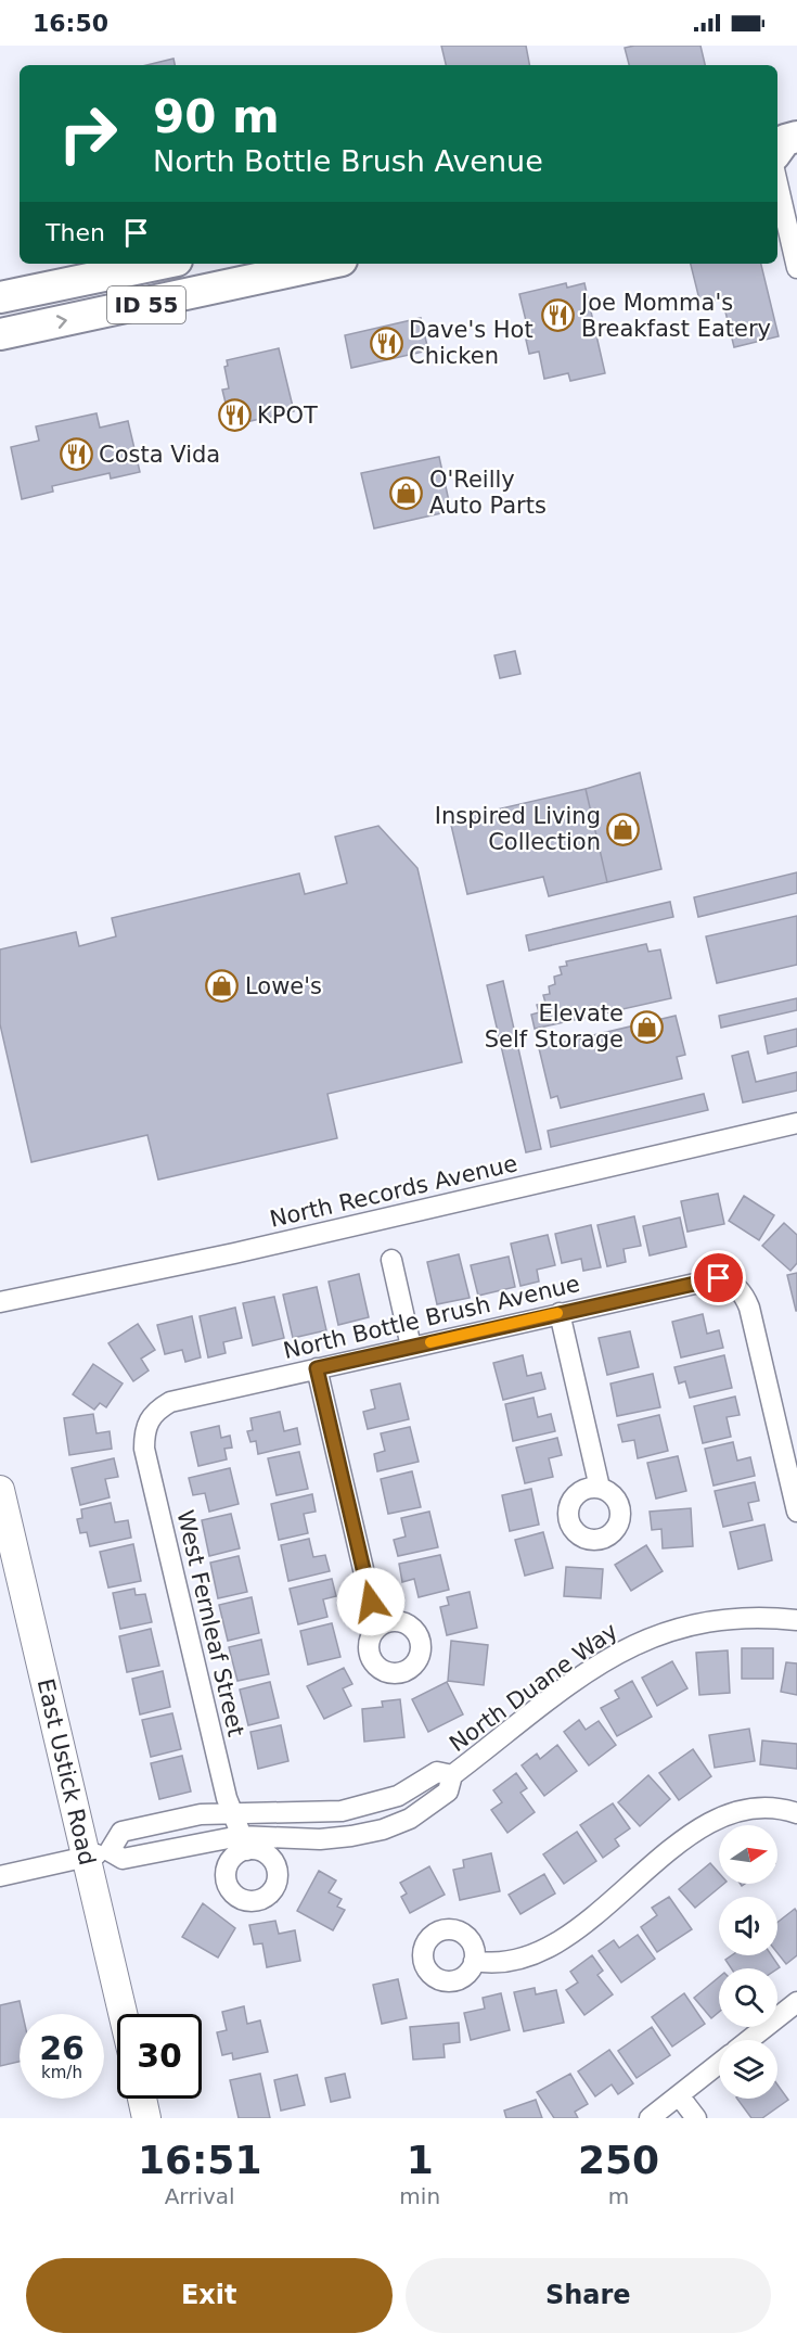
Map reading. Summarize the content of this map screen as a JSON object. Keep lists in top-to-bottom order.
{
  "streets": {
    "highway": ["ID 55"],
    "main road": ["East Ustick Road"],
    "street": [
      "North Records Avenue",
      "North Bottle Brush Avenue",
      "West Fernleaf Street",
      "North Duane Way"
    ]
  },
  "crossings": [
    ["North Bottle Brush Avenue", "West Fernleaf Street"],
    ["West Fernleaf Street", "North Duane Way"],
    ["North Duane Way", "East Ustick Road"]
  ],
  "places": {
    "restaurant": [
      "Joe Momma's Breakfast Eatery",
      "Dave's Hot Chicken",
      "KPOT",
      "Costa Vida"
    ],
    "shop": [
      "O'Reilly Auto Parts",
      "Inspired Living Collection",
      "Lowe's",
      "Elevate Self Storage"
    ]
  },
  "north": "right",
  "page": {
    "status": "16:50",
    "turn": ["90 m", "North Bottle Brush Avenue"],
    "then": "Then",
    "speed": "26 km/h",
    "limit": "30",
    "eta": [
      "16:51",
      "Arrival",
      "1",
      "min",
      "250",
      "m"
    ],
    "buttons": ["Exit", "Share"]
  }
}
